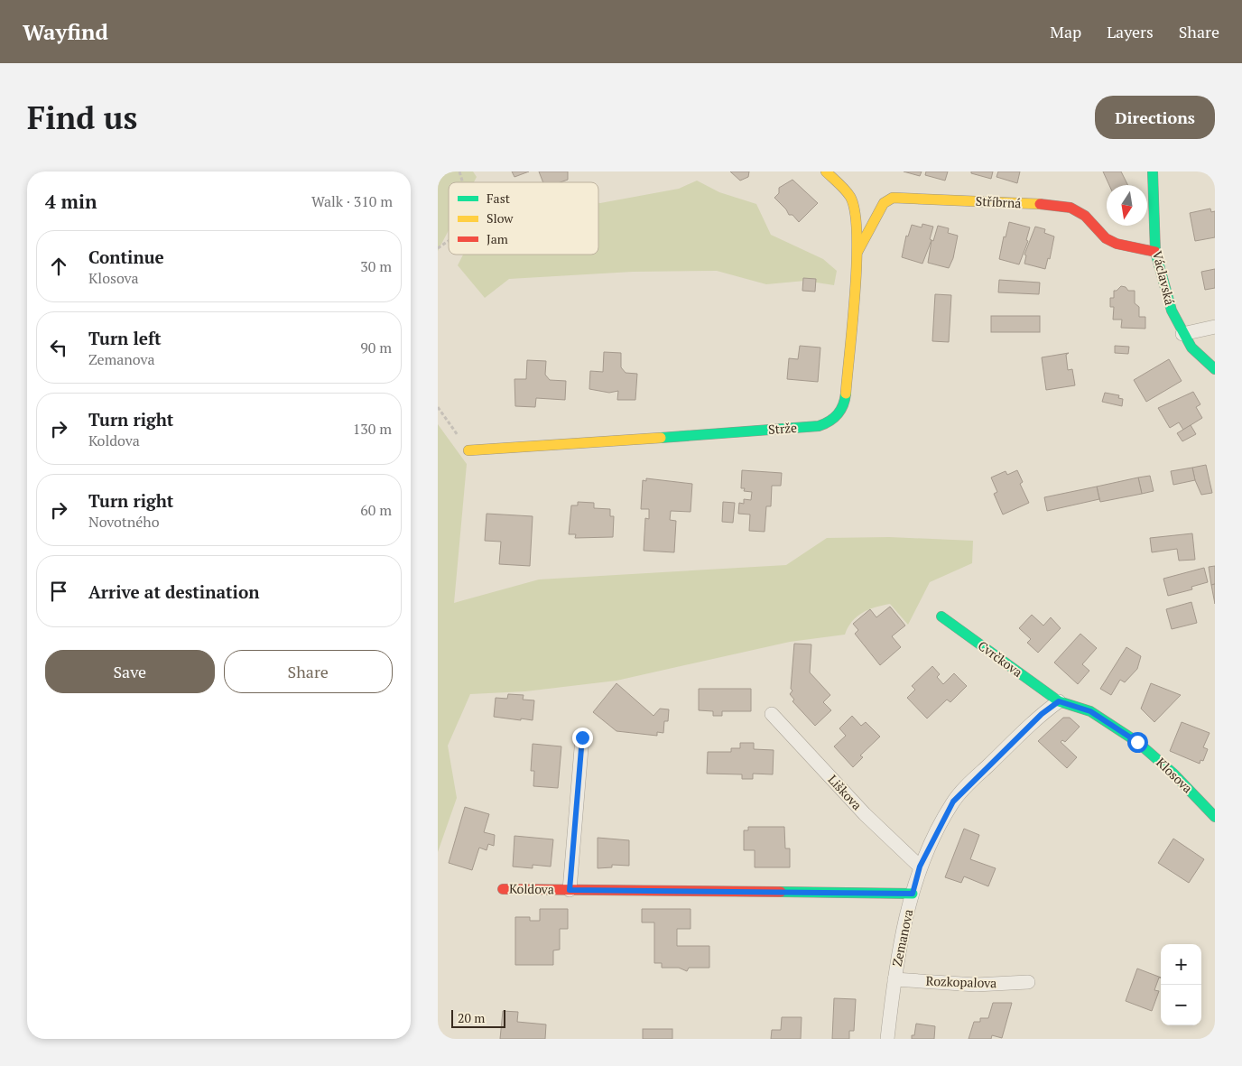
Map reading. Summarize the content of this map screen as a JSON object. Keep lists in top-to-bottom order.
{
  "streets": {
    "street": [
      "Stříbrná",
      "Václavská",
      "Strže",
      "Cvrčkova",
      "Klosova",
      "Liškova",
      "Koldova",
      "Zemanova",
      "Rozkopalova"
    ]
  },
  "crossings": [
    ["Stříbrná", "Václavská"],
    ["Stříbrná", "Strže"],
    ["Cvrčkova", "Klosova"],
    ["Cvrčkova", "Zemanova"],
    ["Klosova", "Zemanova"],
    ["Liškova", "Zemanova"],
    ["Koldova", "Zemanova"],
    ["Zemanova", "Rozkopalova"]
  ],
  "legend": ["Fast", "Slow", "Jam"],
  "scale_bar": "20 m",
  "north": "bottom",
  "page": {
    "header": "Wayfind",
    "nav": ["Map", "Layers", "Share"],
    "buttons": [
      "Directions",
      ["Save", "Share"]
    ],
    "title": "Find us",
    "heading": ["4 min", "Walk · 310 m"],
    "list": [
      ["Continue", "Klosova", "30 m"],
      ["Turn left", "Zemanova", "90 m"],
      ["Turn right", "Koldova", "130 m"],
      ["Turn right", "Novotného", "60 m"],
      "Arrive at destination"
    ],
    "map_buttons": ["+", "−"],
    "scale": "20 m"
  }
}
